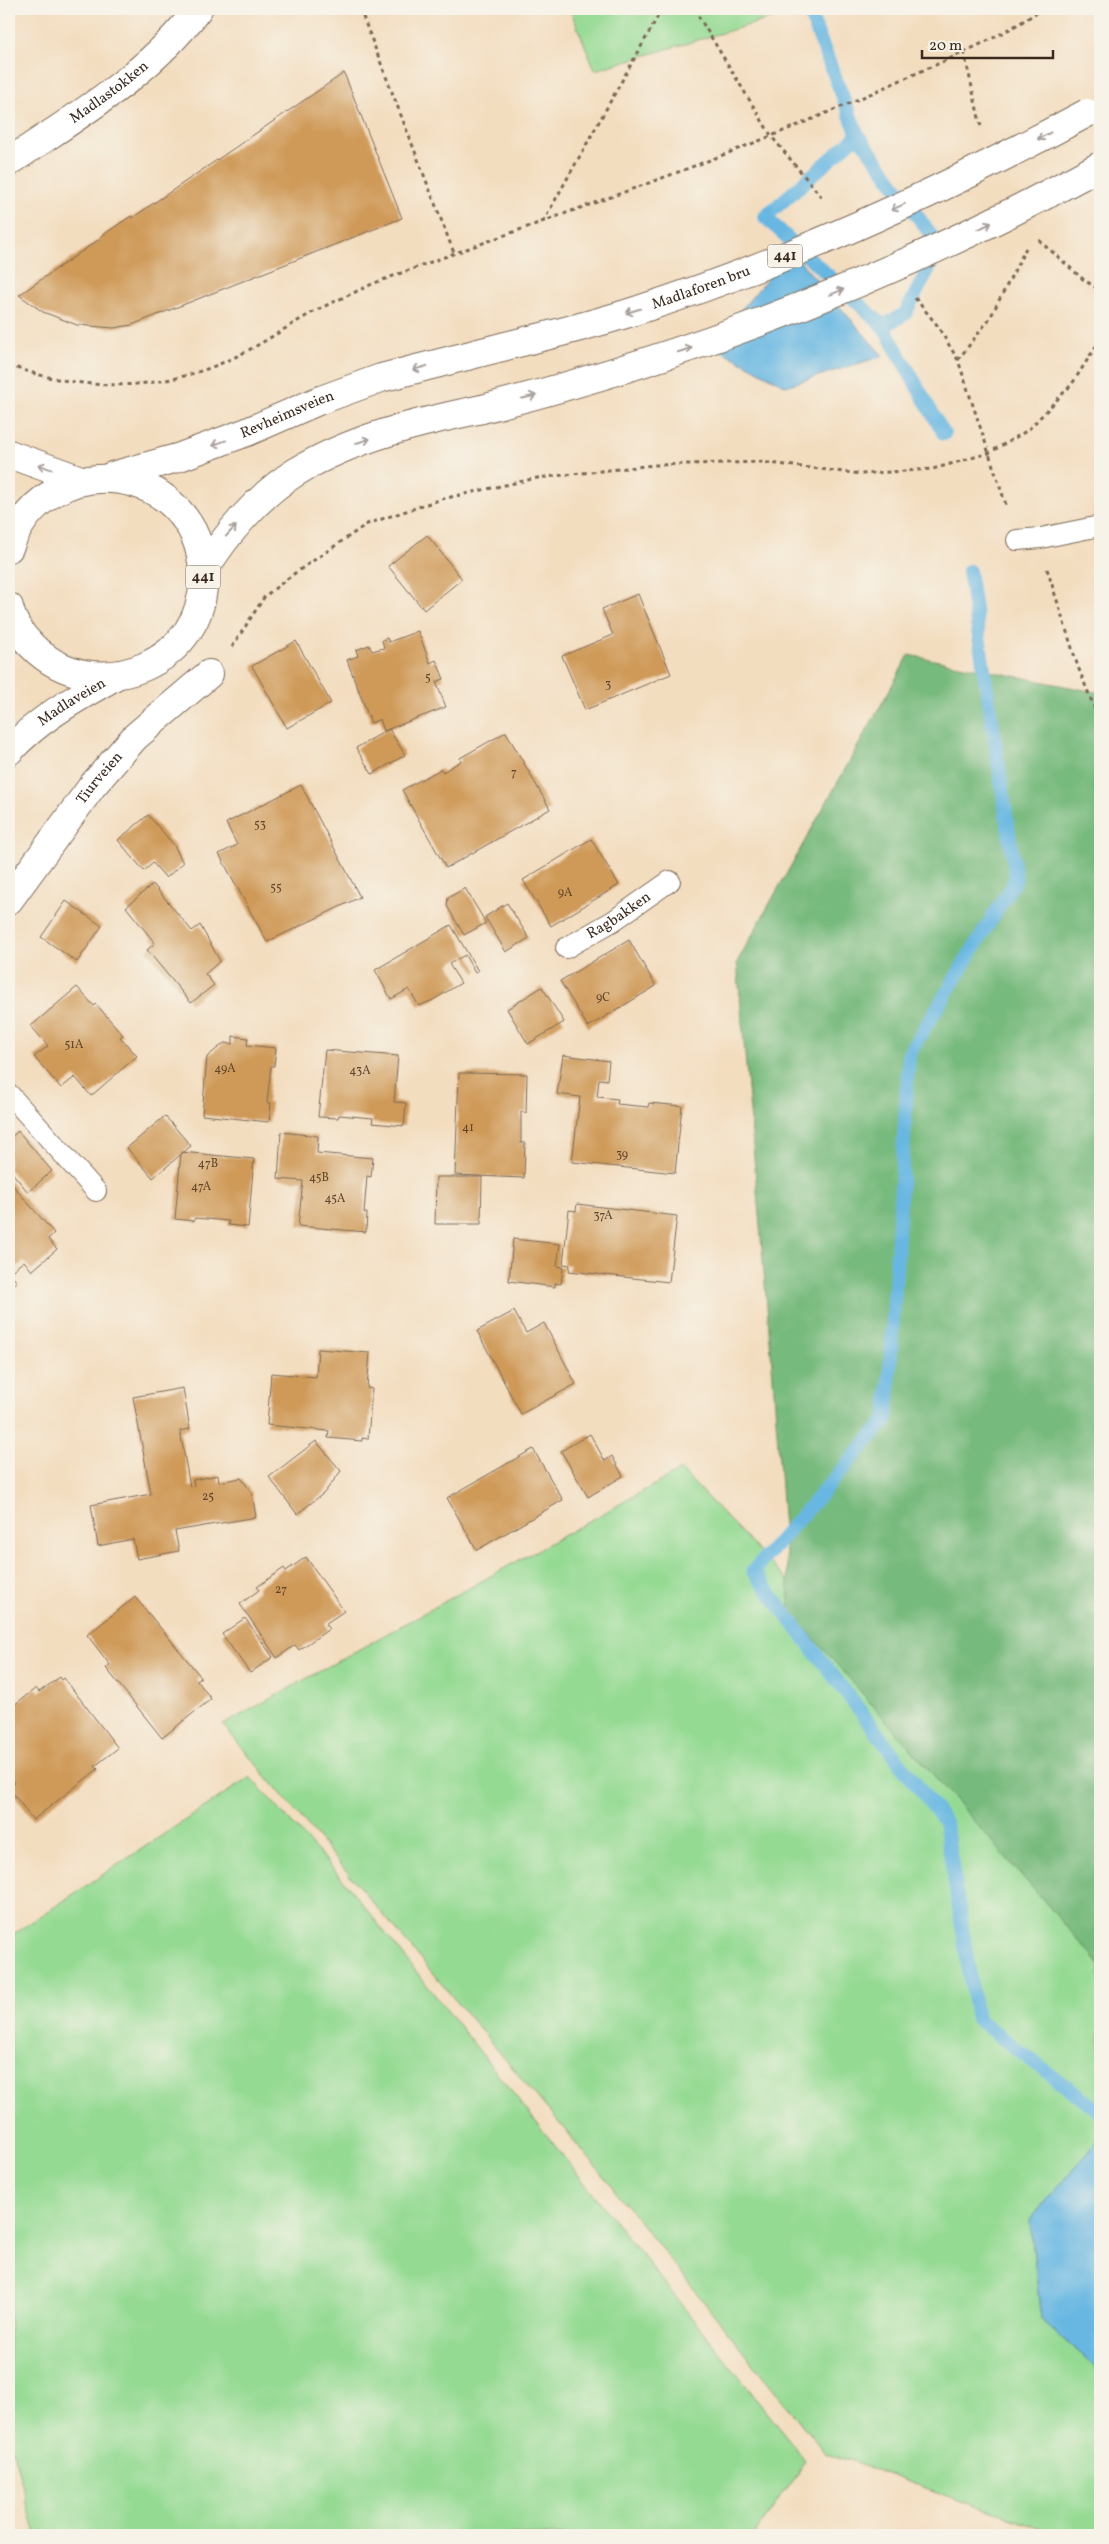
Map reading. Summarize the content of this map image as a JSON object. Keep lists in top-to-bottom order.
{
  "streets": {
    "main road": [
      "Madlastokken",
      "441",
      "Madlaforen bru",
      "Revheimsveien",
      "Madlaveien",
      "Tiurveien"
    ],
    "lane": ["Ragbakken"]
  },
  "crossings": [
    ["441", "Revheimsveien"],
    ["441", "Madlaveien"],
    ["Madlaforen bru", "Revheimsveien"]
  ],
  "house_numbers": [
    "5",
    "3",
    "7",
    "53",
    "55",
    "9A",
    "9C",
    "51A",
    "49A",
    "43A",
    "41",
    "39",
    "47B",
    "45B",
    "47A",
    "45A",
    "37A",
    "25",
    "27"
  ],
  "scale_bar": "20 m"
}
